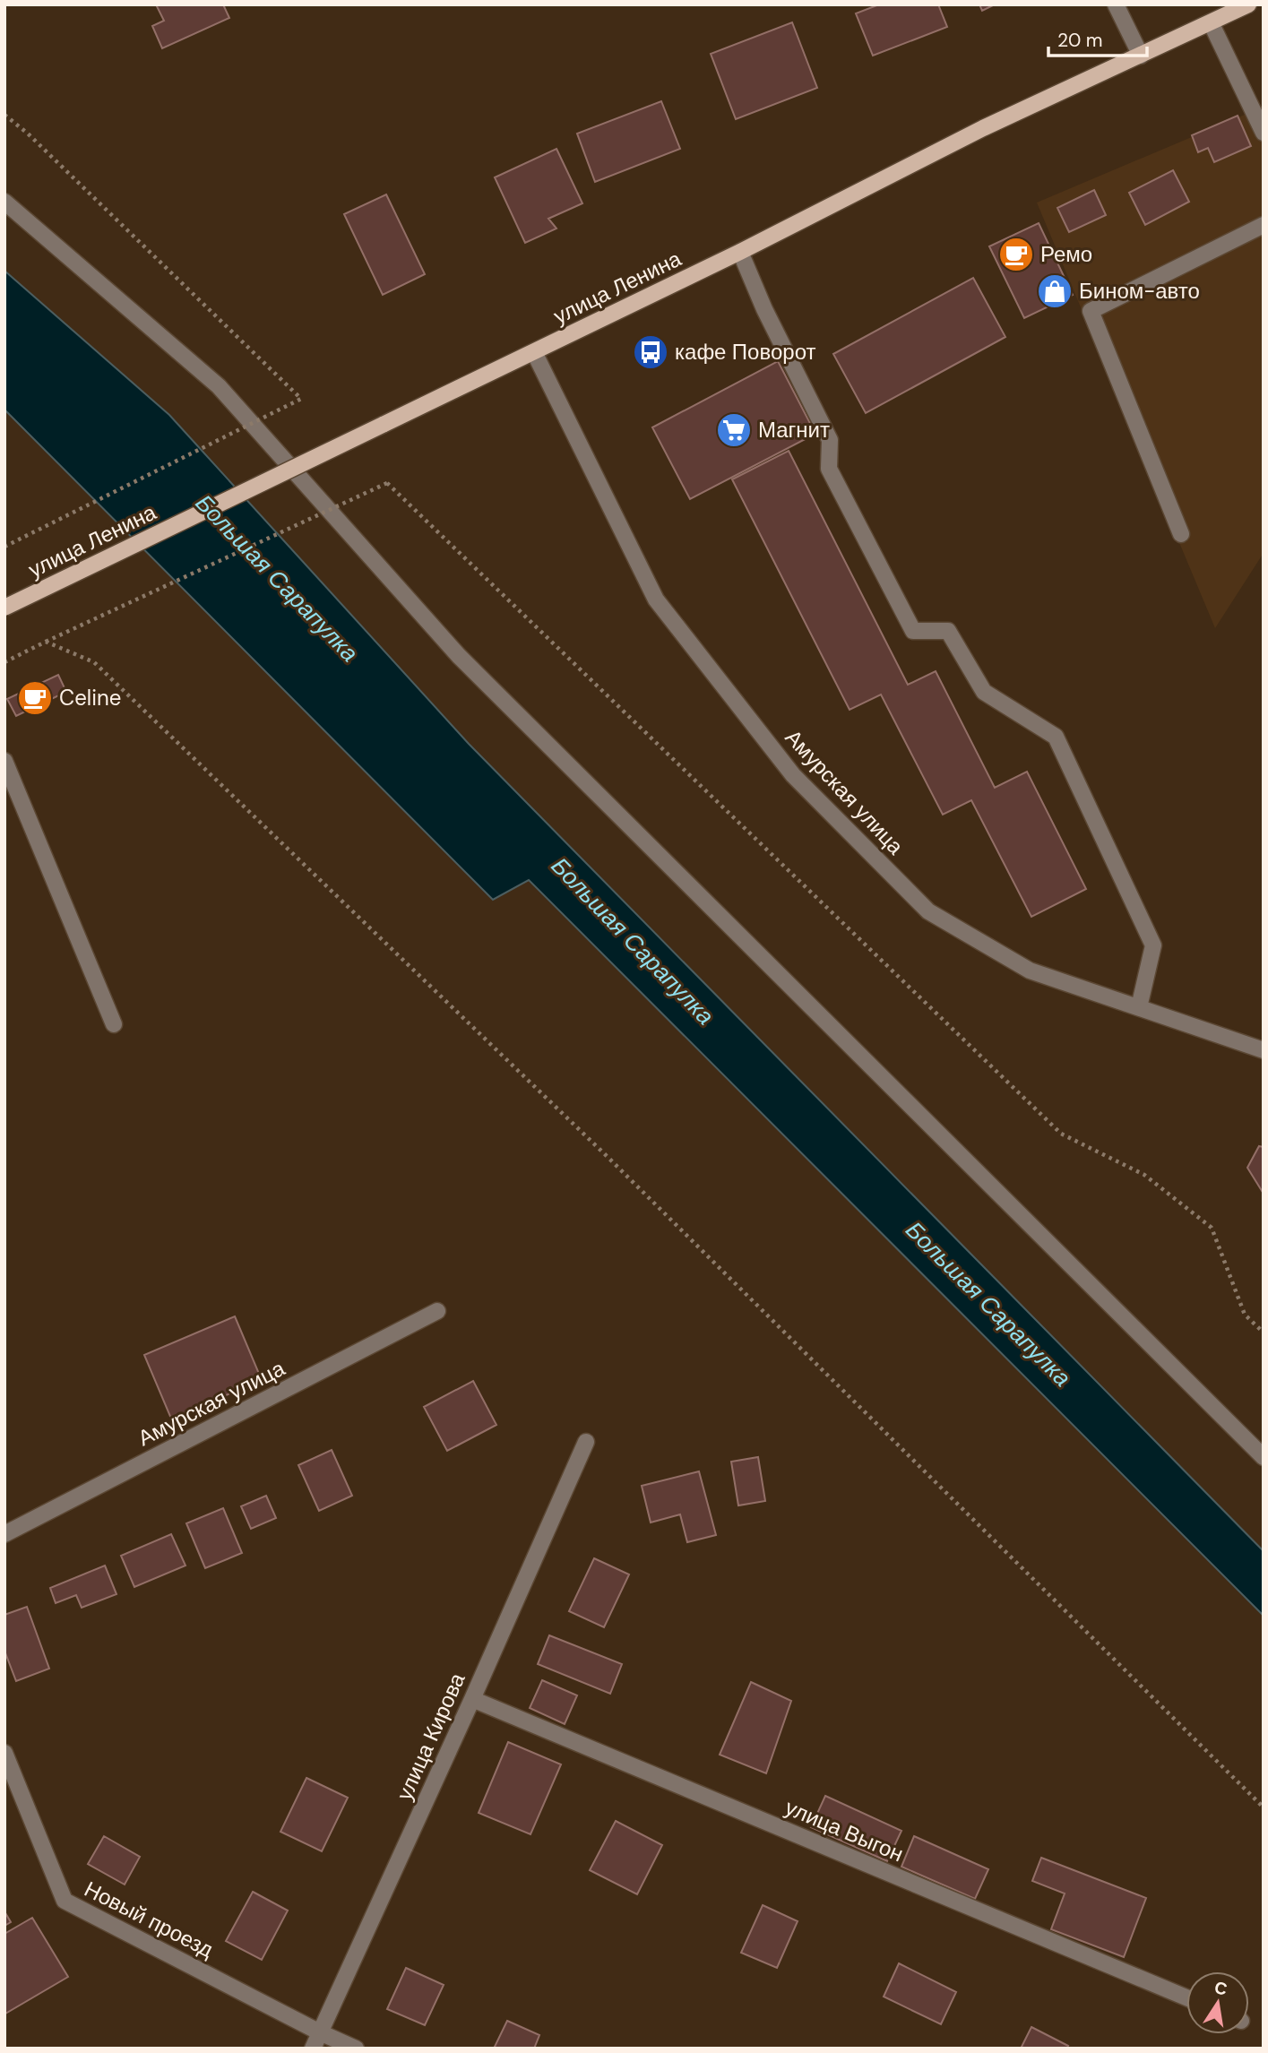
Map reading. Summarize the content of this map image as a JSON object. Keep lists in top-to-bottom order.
{
  "streets": {
    "main road": ["улица Ленина"],
    "street": [
      "Амурская улица",
      "улица Кирова",
      "улица Выгон",
      "Новый проезд"
    ]
  },
  "crossings": [
    ["улица Ленина", "Амурская улица"],
    ["улица Кирова", "улица Выгон"],
    ["улица Кирова", "Новый проезд"]
  ],
  "water": ["Большая Сарапулка"],
  "places": {
    "cafe": ["Ремо", "Celine"],
    "shop": ["Бином-авто"],
    "bus stop": ["кафе Поворот"],
    "supermarket": ["Магнит"]
  },
  "scale_bar": "20 m",
  "north": "top"
}
